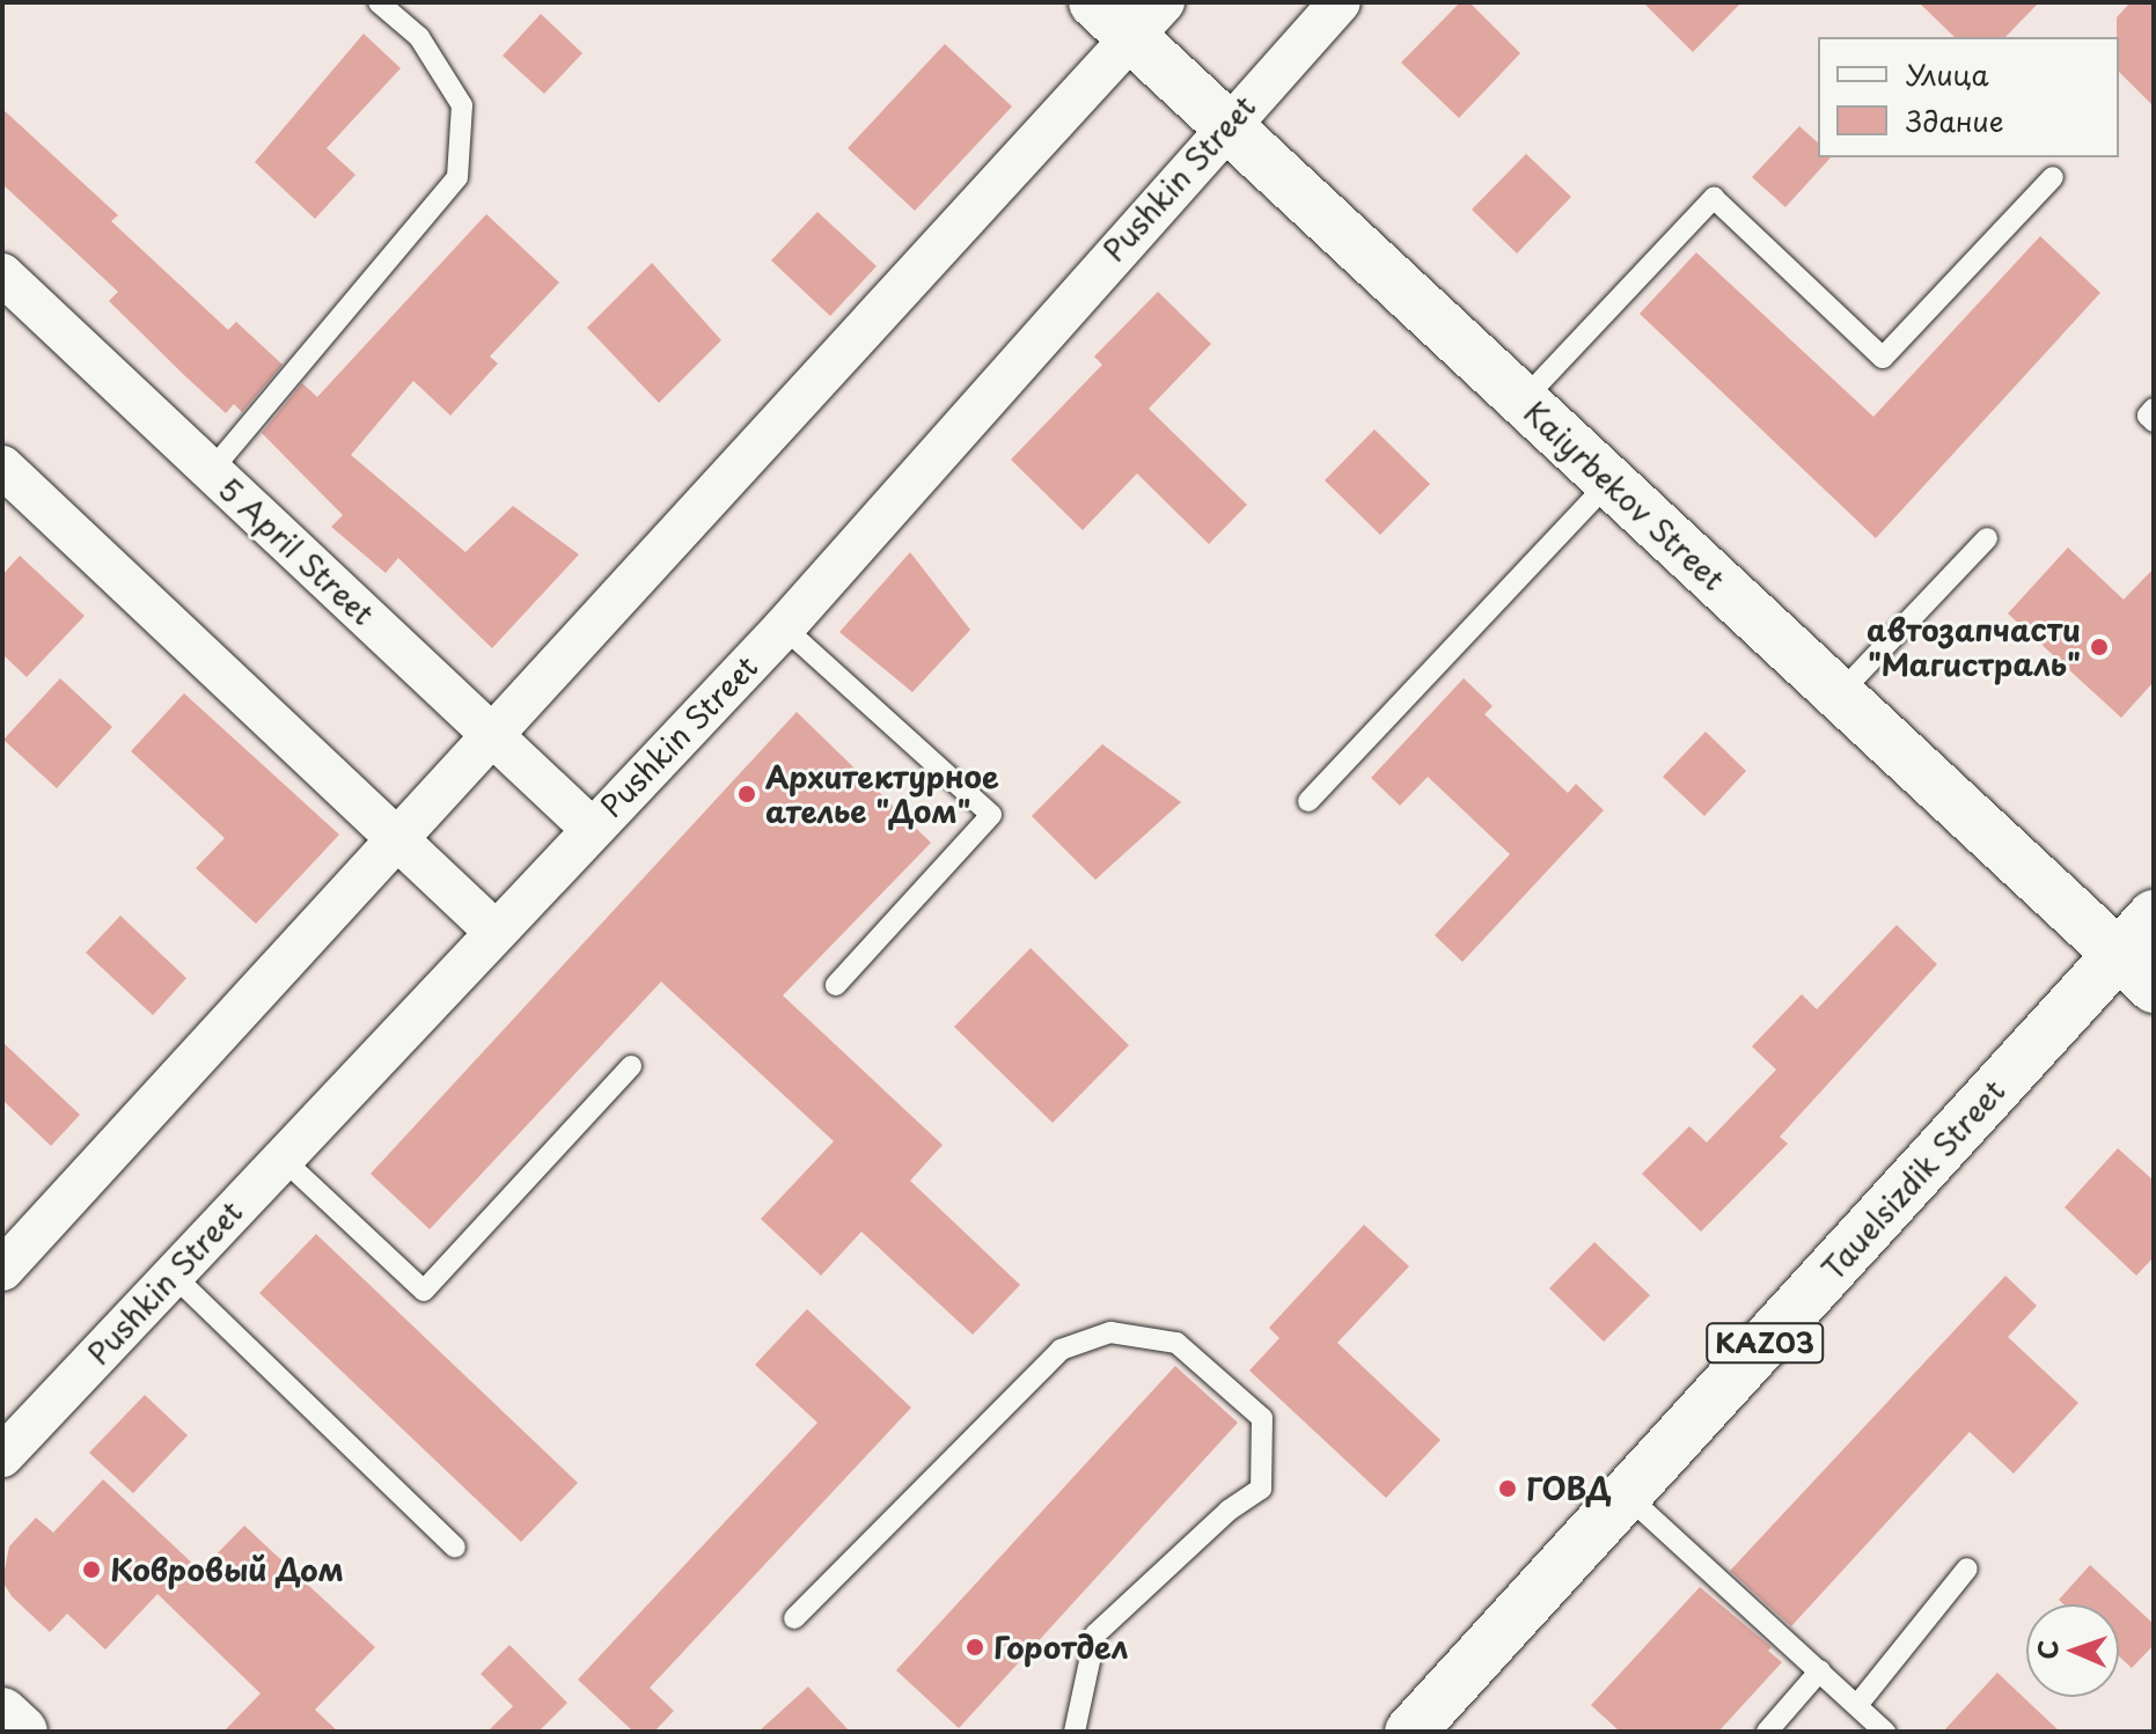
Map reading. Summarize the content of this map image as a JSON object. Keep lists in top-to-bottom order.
{
  "streets": {
    "main road": ["Kaiyrbekov Street", "Tauelsіzdіk Street", "KАZ03"],
    "street": ["Pushkin Street", "5 April Street"]
  },
  "crossings": [
    ["Pushkin Street", "Kaiyrbekov Street"],
    ["Pushkin Street", "5 April Street"],
    ["Kaiyrbekov Street", "Tauelsіzdіk Street"]
  ],
  "places": [
    "автозапчасти \"Магистраль\"",
    "Архитектурное ателье \"Дом\"",
    "ГОВД",
    "Ковровый Дом",
    "Горотдел"
  ],
  "legend": ["Улица", "Здание"],
  "north": "left"
}
